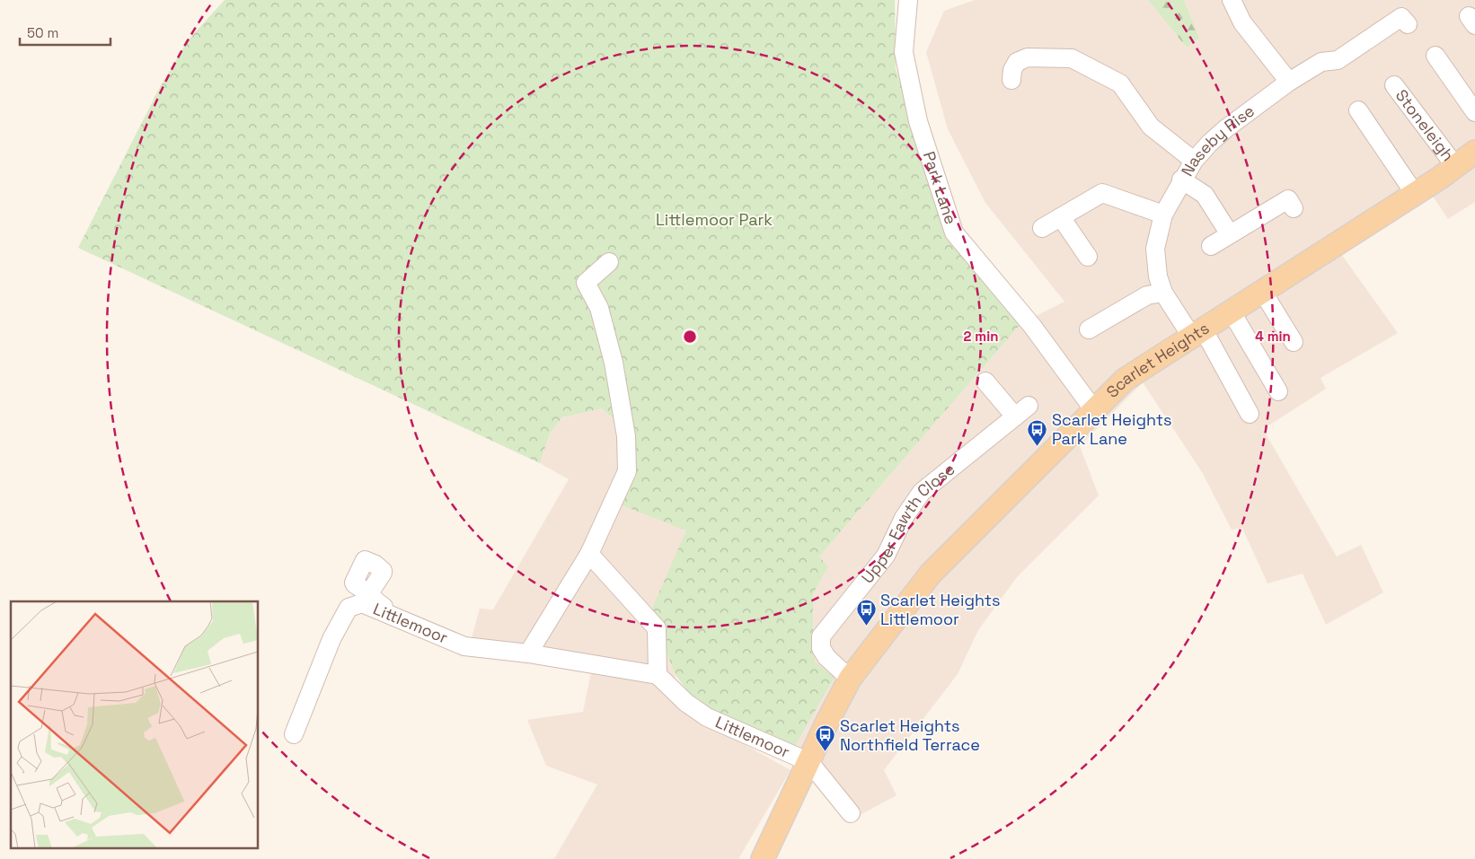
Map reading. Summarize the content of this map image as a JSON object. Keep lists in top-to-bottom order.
{
  "streets": {
    "main road": ["Scarlet Heights"],
    "street": [
      "Stoneleigh",
      "Naseby Rise",
      "Park Lane",
      "Upper Fawth Close",
      "Littlemoor"
    ]
  },
  "crossings": [
    ["Stoneleigh", "Scarlet Heights"],
    ["Naseby Rise", "Scarlet Heights"],
    ["Park Lane", "Scarlet Heights"],
    ["Scarlet Heights", "Upper Fawth Close"],
    ["Scarlet Heights", "Littlemoor"]
  ],
  "parks": ["Littlemoor Park"],
  "places": {
    "bus stop": ["Scarlet Heights Park Lane", "Scarlet Heights Littlemoor", "Scarlet Heights Northfield Terrace"]
  },
  "scale_bar": "50 m",
  "rings": ["2 min", "4 min"]
}
